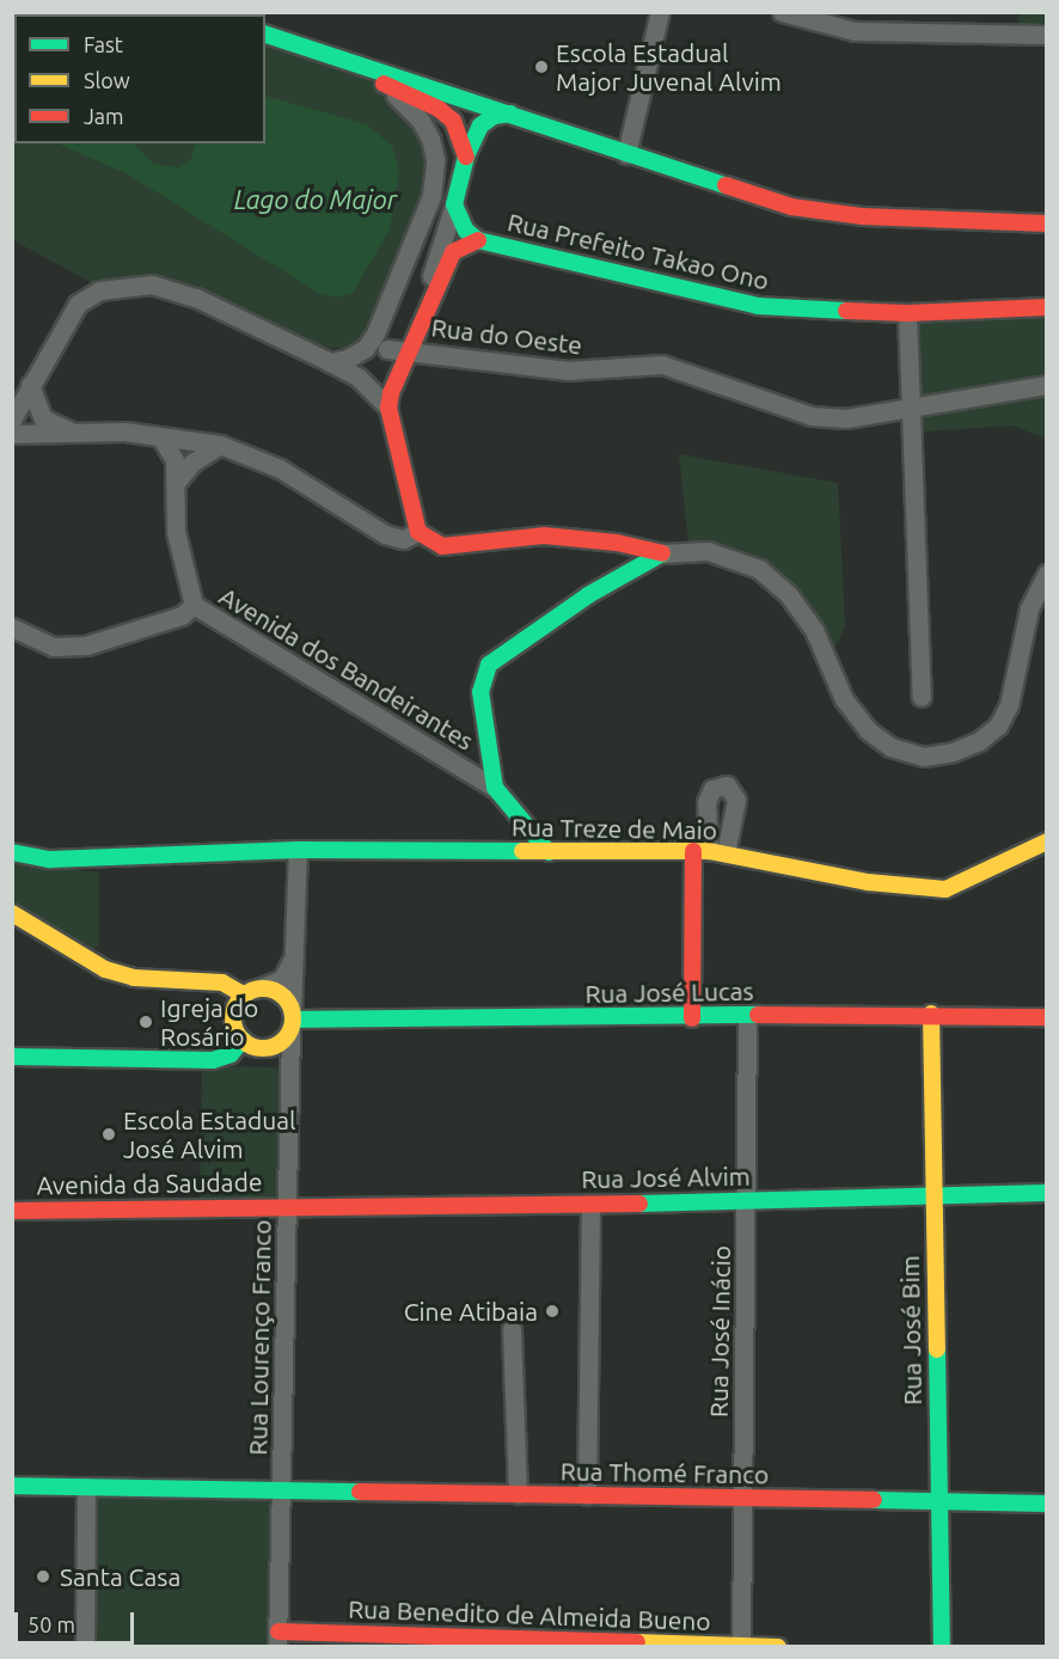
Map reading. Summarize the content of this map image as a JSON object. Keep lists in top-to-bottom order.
{
  "streets": {
    "main road": [
      "Rua Prefeito Takao Ono",
      "Avenida dos Bandeirantes",
      "Rua Treze de Maio",
      "Rua José Lucas",
      "Rua José Alvim",
      "Avenida da Saudade",
      "Rua José Bim",
      "Rua Thomé Franco",
      "Rua Benedito de Almeida Bueno"
    ],
    "street": ["Rua do Oeste", "Rua José Inácio", "Rua Lourenço Franco"]
  },
  "crossings": [
    ["Avenida dos Bandeirantes", "Rua Treze de Maio"],
    ["Rua Treze de Maio", "Rua Lourenço Franco"],
    ["Rua José Lucas", "Rua José Bim"],
    ["Rua José Lucas", "Rua José Inácio"],
    ["Rua José Lucas", "Rua Lourenço Franco"],
    ["Rua José Alvim", "Avenida da Saudade"],
    ["Rua José Alvim", "Rua José Bim"],
    ["Rua José Alvim", "Rua José Inácio"],
    ["Rua José Alvim", "Rua Lourenço Franco"],
    ["Avenida da Saudade", "Rua Lourenço Franco"],
    ["Rua José Bim", "Rua Thomé Franco"],
    ["Rua José Inácio", "Rua Thomé Franco"],
    ["Rua José Inácio", "Rua Benedito de Almeida Bueno"],
    ["Rua Lourenço Franco", "Rua Thomé Franco"],
    ["Rua Lourenço Franco", "Rua Benedito de Almeida Bueno"]
  ],
  "water": ["Lago do Major"],
  "places": [
    "Escola Estadual Major Juvenal Alvim",
    "Igreja do Rosário",
    "Escola Estadual José Alvim",
    "Cine Atibaia",
    "Santa Casa"
  ],
  "legend": ["Fast", "Slow", "Jam"],
  "scale_bar": "50 m"
}
